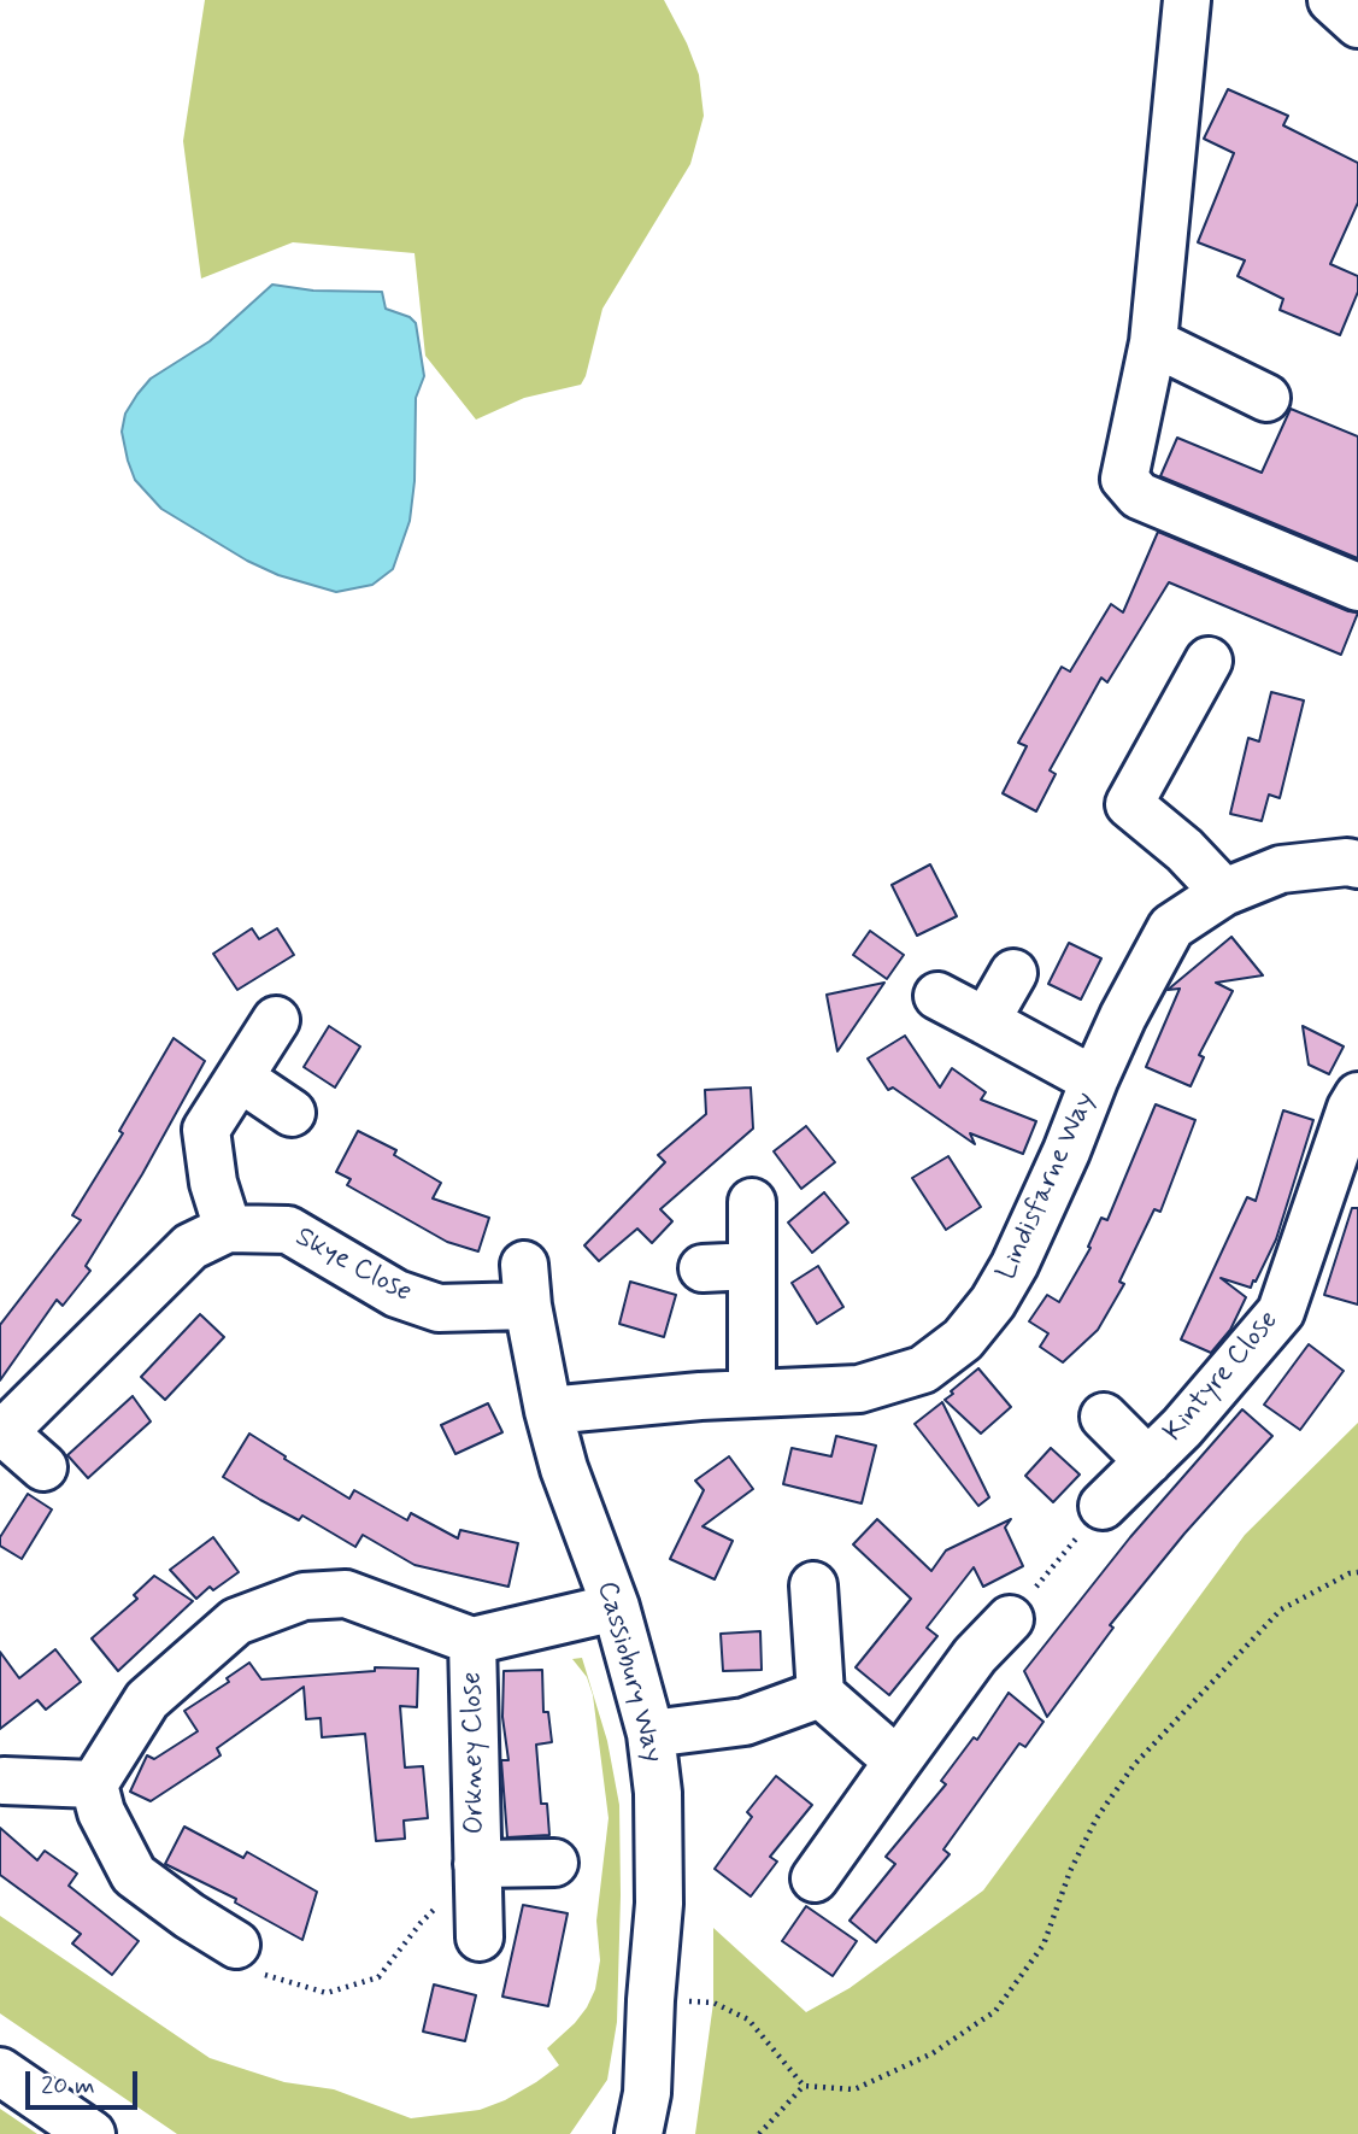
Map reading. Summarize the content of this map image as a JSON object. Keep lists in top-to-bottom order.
{
  "streets": {
    "street": [
      "Lindisfarne Way",
      "Skye Close",
      "Kintyre Close",
      "Cassiobury Way",
      "Orkney Close"
    ]
  },
  "crossings": [
    ["Lindisfarne Way", "Skye Close"],
    ["Lindisfarne Way", "Cassiobury Way"],
    ["Skye Close", "Cassiobury Way"],
    ["Cassiobury Way", "Orkney Close"]
  ],
  "scale_bar": "20 m"
}
